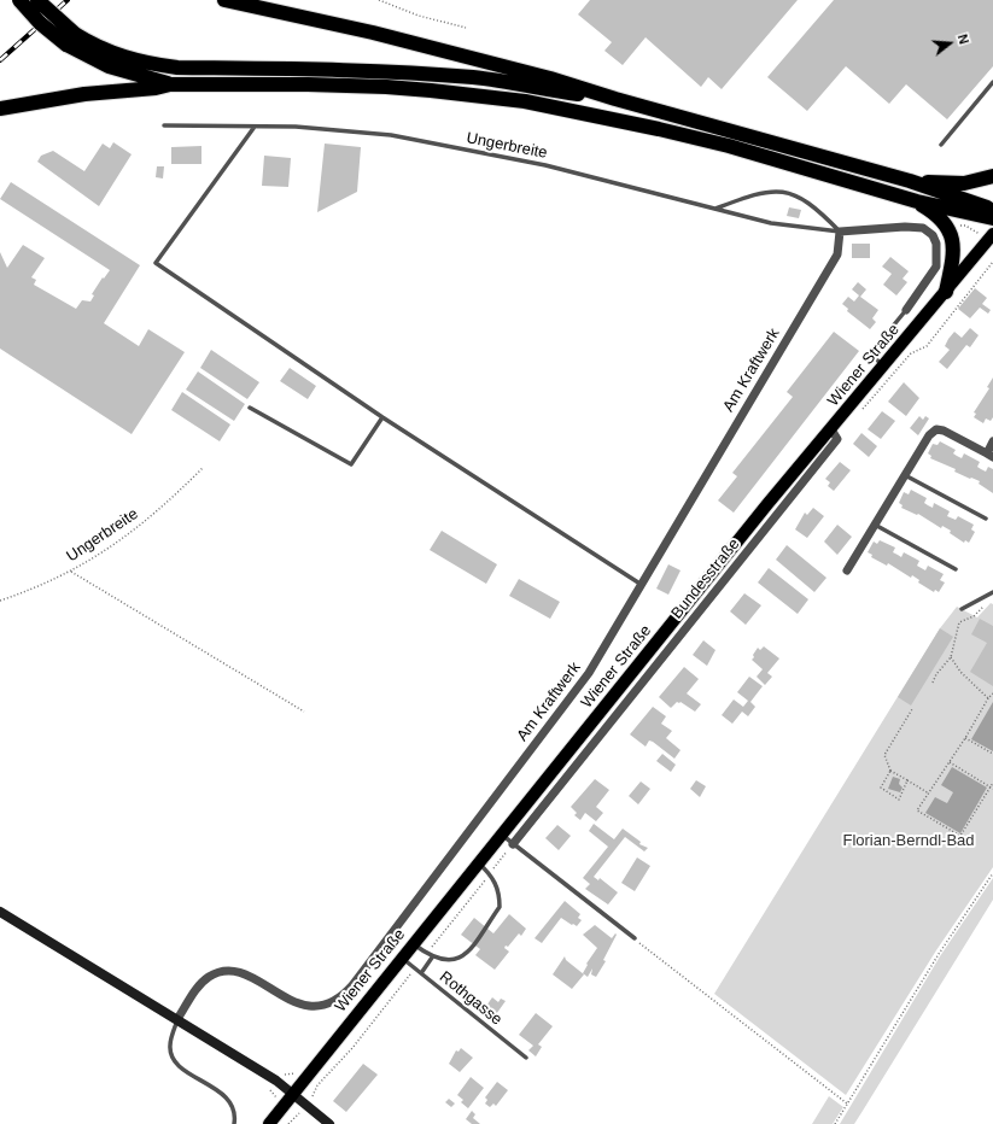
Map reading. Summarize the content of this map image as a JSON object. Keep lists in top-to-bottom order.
{
  "streets": {
    "main road": ["Wiener Straße"],
    "street": ["Am Kraftwerk", "Bundesstraße"],
    "lane": ["Ungerbreite", "Rothgasse"]
  },
  "crossings": [
    ["Ungerbreite", "Am Kraftwerk"],
    ["Wiener Straße", "Bundesstraße"],
    ["Wiener Straße", "Rothgasse"]
  ],
  "parks": ["Florian-Berndl-Bad"],
  "north": "right"
}
